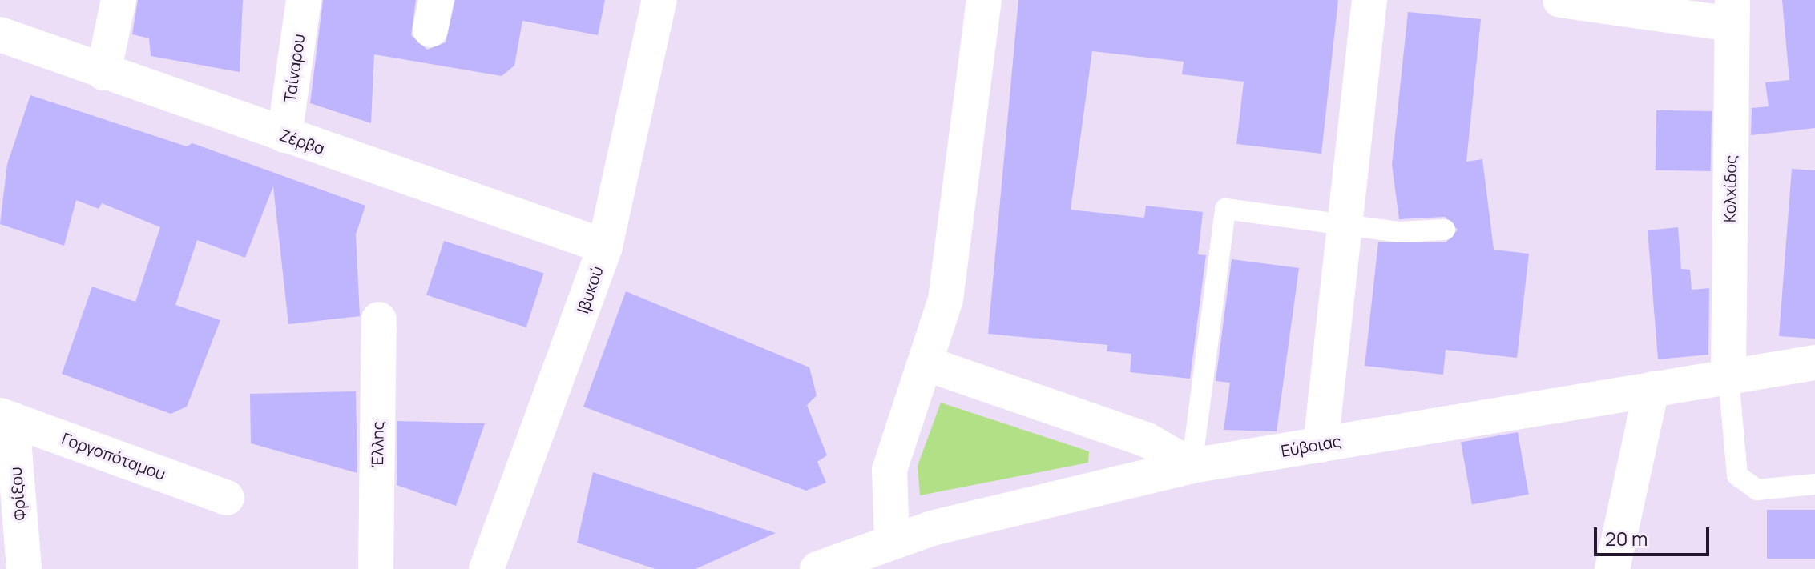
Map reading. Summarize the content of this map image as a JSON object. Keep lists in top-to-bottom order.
{
  "streets": {
    "street": [
      "Ταίναρου",
      "Ζέρβα",
      "Κολχίδος",
      "Ιβυκού",
      "Έλλης",
      "Εύβοιας",
      "Γοργοπόταμου",
      "Φρίξου"
    ]
  },
  "crossings": [
    ["Ταίναρου", "Ζέρβα"],
    ["Ζέρβα", "Ιβυκού"],
    ["Κολχίδος", "Εύβοιας"],
    ["Γοργοπόταμου", "Φρίξου"]
  ],
  "scale_bar": "20 m"
}
